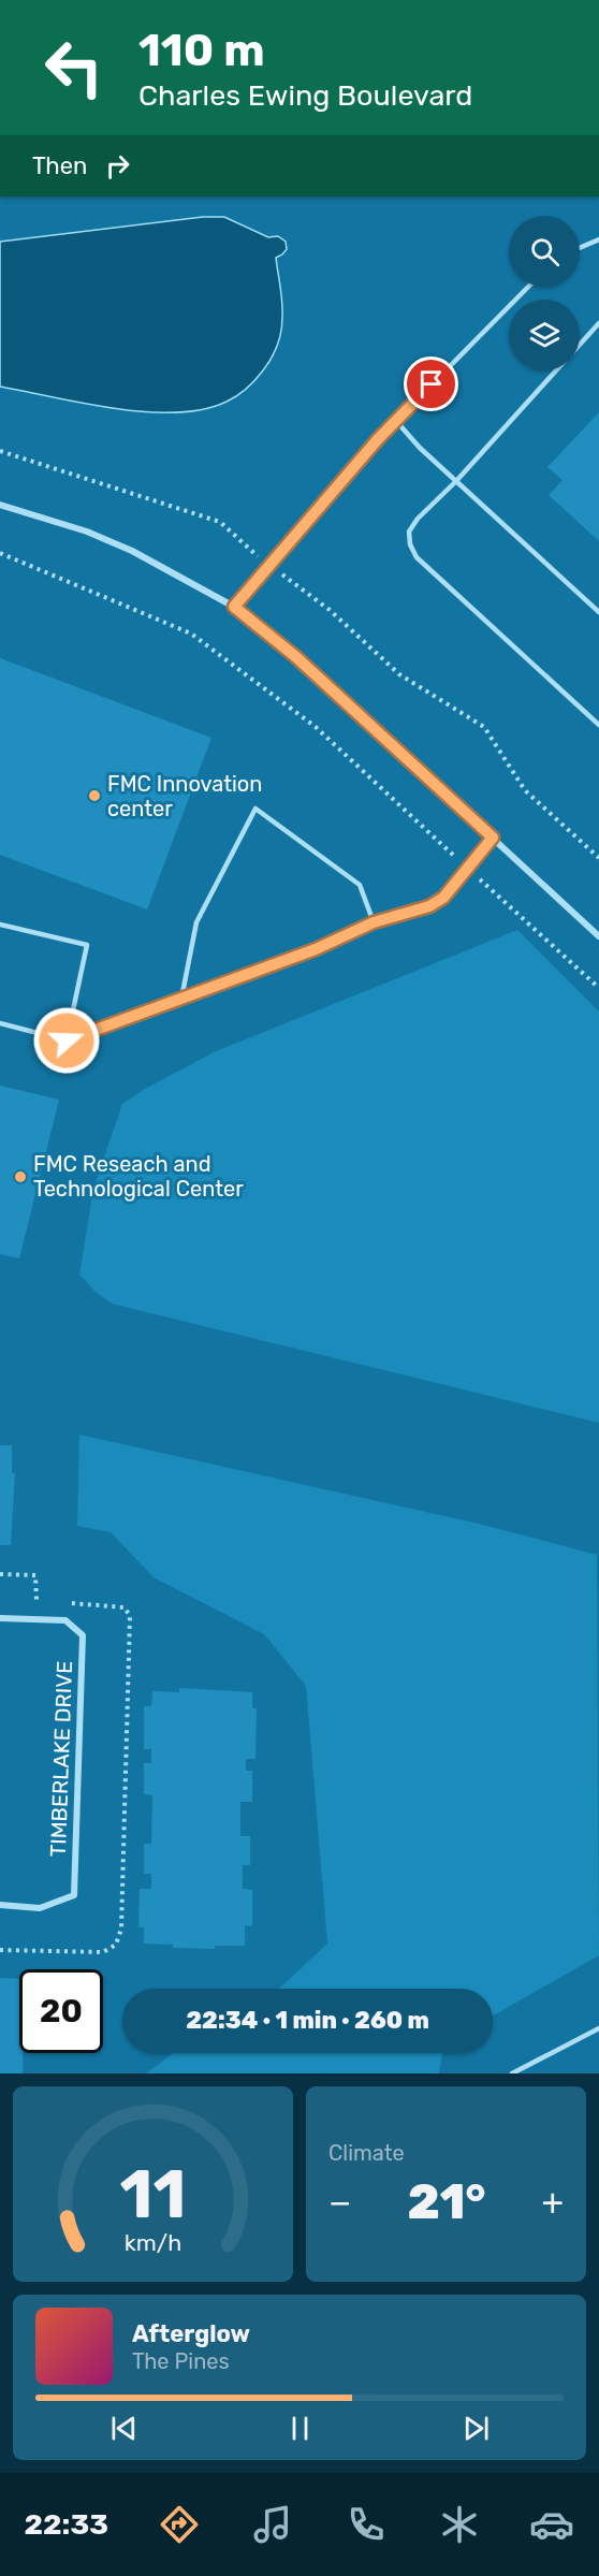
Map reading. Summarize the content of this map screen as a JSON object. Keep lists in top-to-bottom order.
{
  "streets": {
    "street": ["TIMBERLAKE DRIVE"]
  },
  "places": ["FMC Innovation center", "FMC Reseach and Technological Center"],
  "page": {
    "turn": ["110 m", "Charles Ewing Boulevard"],
    "then": "Then",
    "limit": "20",
    "trip": "22:34 · 1 min · 260 m",
    "tile": "Climate",
    "heat": ["−", "21°", "+"],
    "song": ["Afterglow", "The Pines"],
    "tabs": "22:33",
    "gauge": ["11", "km/h"]
  }
}
